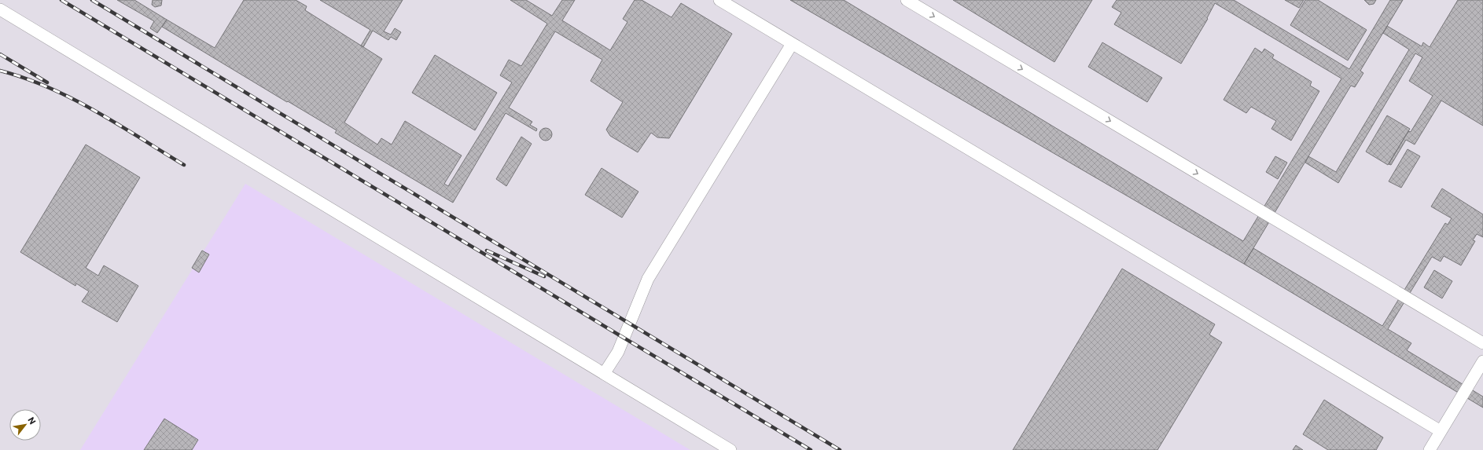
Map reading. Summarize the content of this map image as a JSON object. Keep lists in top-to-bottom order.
{
  "north": "top right"
}
